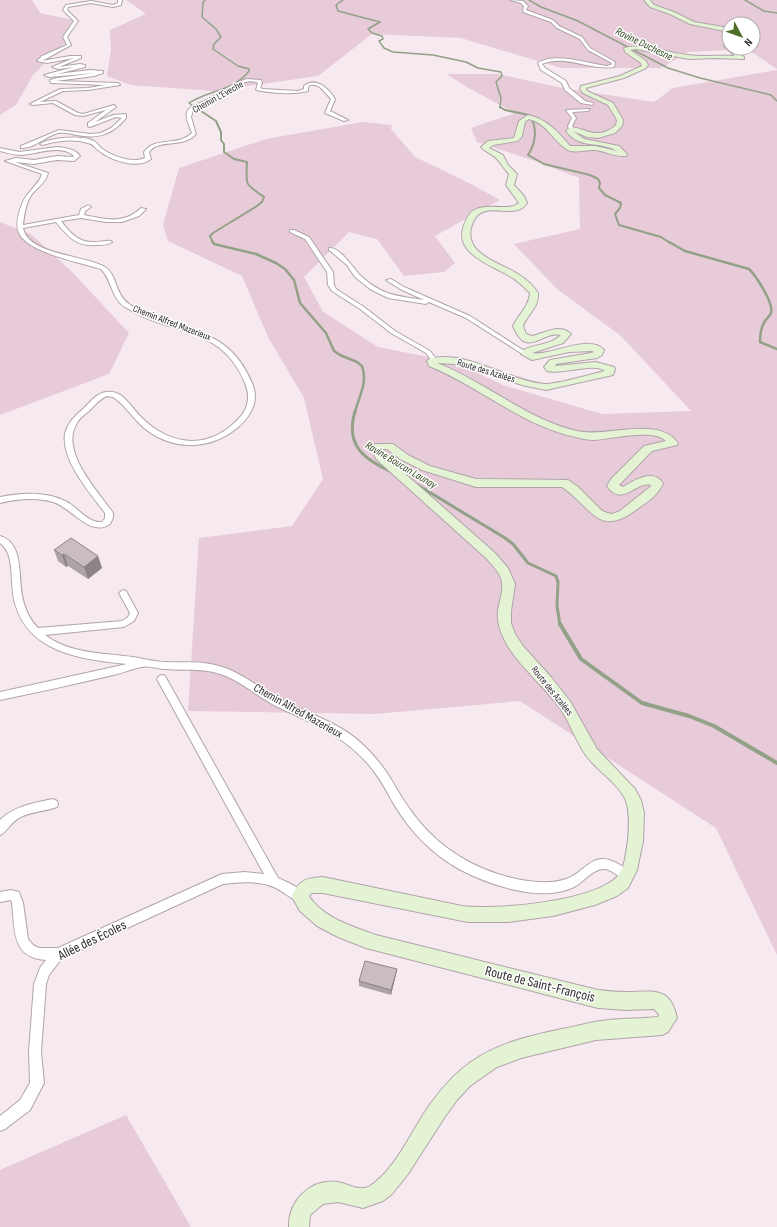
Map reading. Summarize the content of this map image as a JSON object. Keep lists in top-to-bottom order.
{
  "streets": {
    "main road": ["Route des Azalées", "Route de Saint-François"],
    "street": ["Chemin L'Eveche", "Chemin Alfred Mazerieux", "Allée des Écoles"]
  },
  "crossings": [
    ["Chemin Alfred Mazerieux", "Route des Azalées"],
    ["Allée des Écoles", "Route de Saint-François"]
  ],
  "water": ["Ravine Duchesne", "Ravine Boucan Launay"],
  "north": "bottom right"
}
